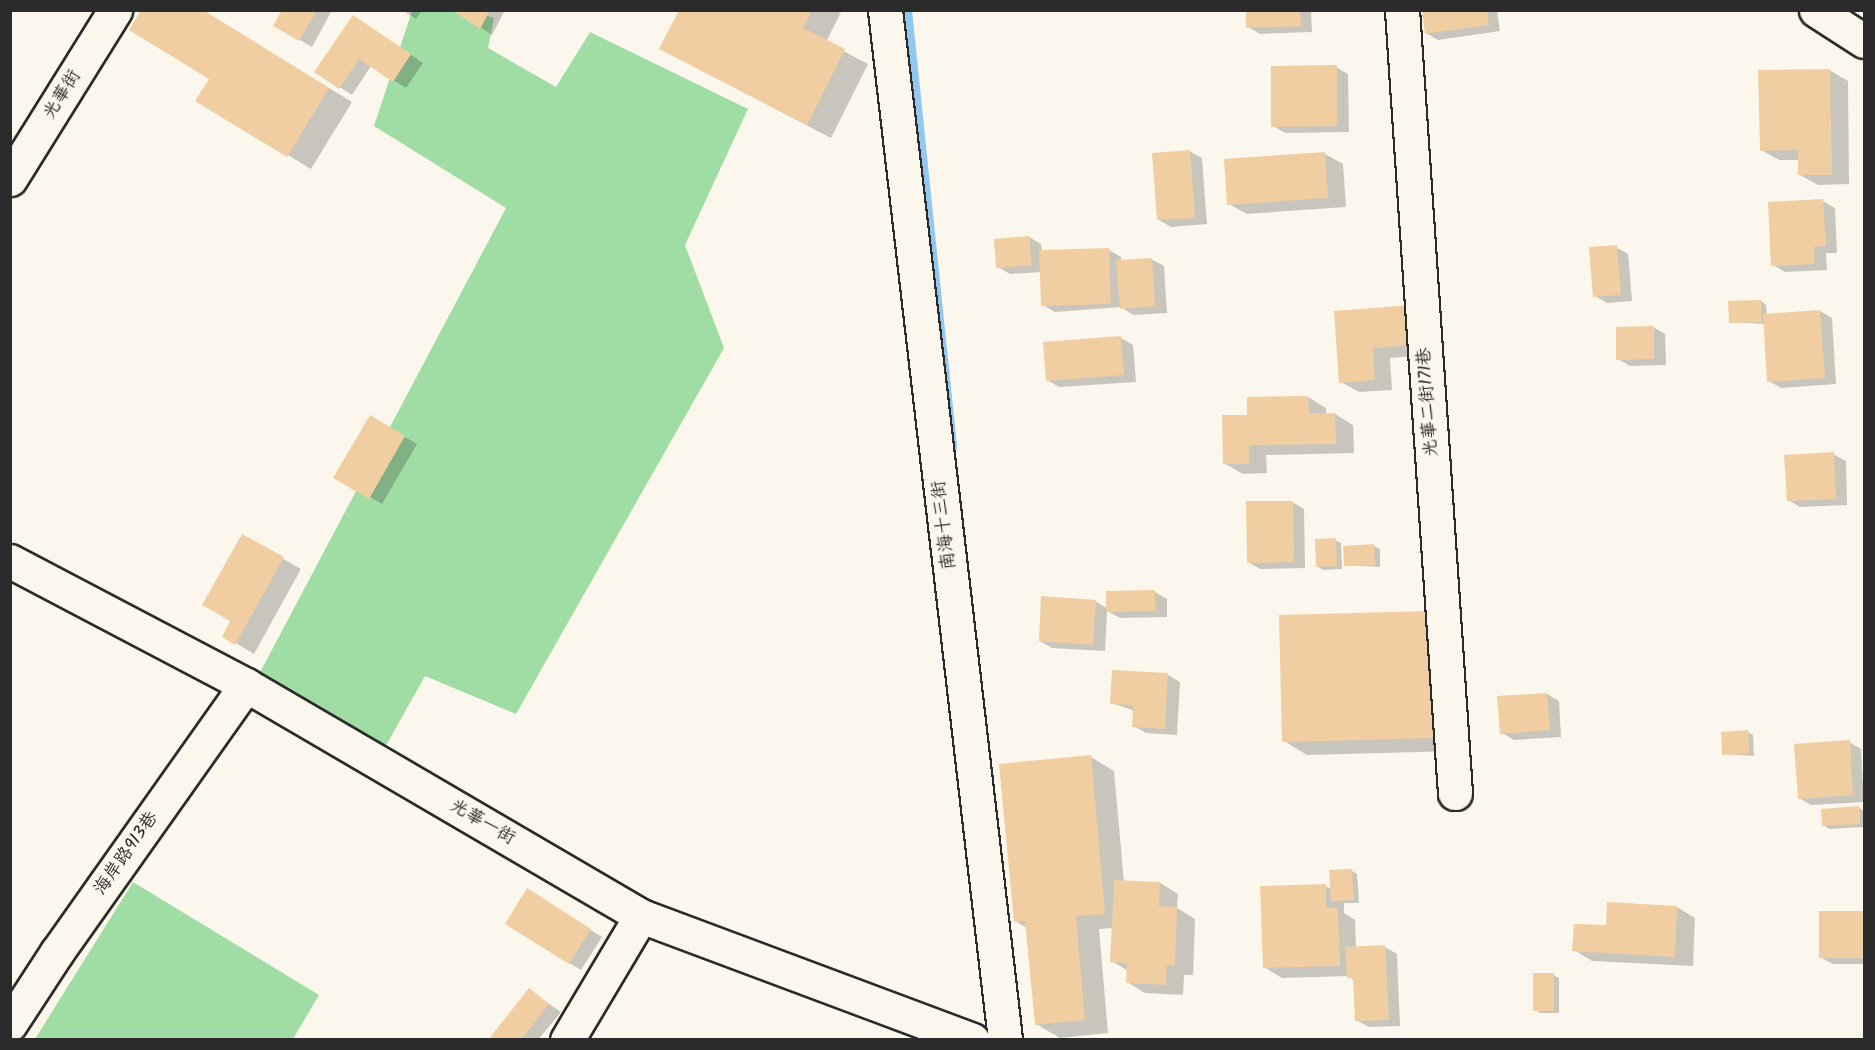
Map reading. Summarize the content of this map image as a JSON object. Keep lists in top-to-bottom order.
{
  "streets": {
    "street": [
      "光華街",
      "光華二街171巷",
      "南海十三街",
      "光華一街",
      "海岸路913巷"
    ]
  },
  "crossings": [
    ["光華一街", "海岸路913巷"]
  ]
}
